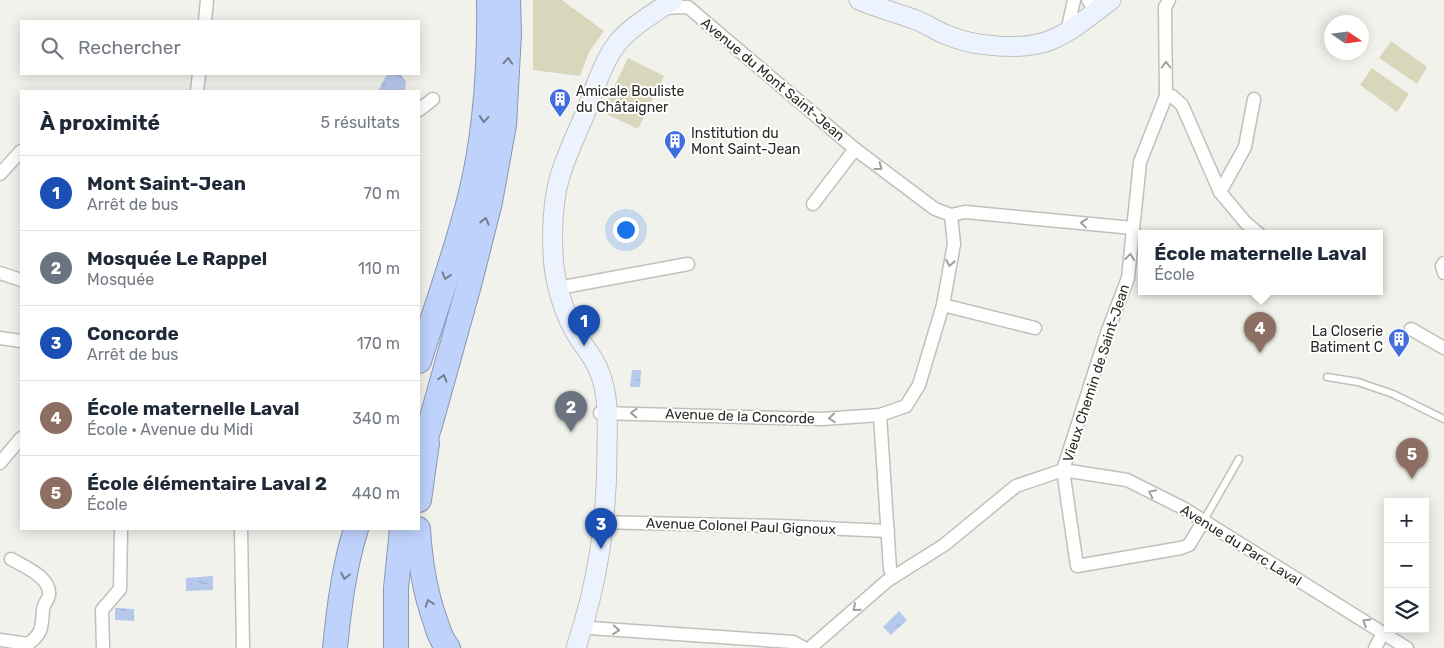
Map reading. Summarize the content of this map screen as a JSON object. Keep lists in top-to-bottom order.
{
  "streets": {
    "street": [
      "Avenue du Mont Saint-Jean",
      "Vieux Chemin de Saint-Jean",
      "Avenue de la Concorde",
      "Avenue Colonel Paul Gignoux",
      "Avenue du Parc Laval"
    ]
  },
  "crossings": [
    ["Avenue du Mont Saint-Jean", "Vieux Chemin de Saint-Jean"],
    ["Avenue du Mont Saint-Jean", "Avenue de la Concorde"],
    ["Vieux Chemin de Saint-Jean", "Avenue du Parc Laval"]
  ],
  "one_way": ["Avenue de la Concorde", "Avenue du Parc Laval"],
  "places": {
    "building": ["Amicale Bouliste du Châtaigner", "Institution du Mont Saint-Jean", "La Closerie Batiment C"]
  },
  "north": "right",
  "page": {
    "search": "Rechercher",
    "heading": ["À proximité", "5 résultats"],
    "list": [
      {
        "mark": "1",
        "name": "Mont Saint-Jean",
        "note": "Arrêt de bus",
        "value": "70 m"
      },
      {
        "mark": "2",
        "name": "Mosquée Le Rappel",
        "note": "Mosquée",
        "value": "110 m"
      },
      {
        "mark": "3",
        "name": "Concorde",
        "note": "Arrêt de bus",
        "value": "170 m"
      },
      {
        "mark": "4",
        "name": "École maternelle Laval",
        "note": "École · Avenue du Midi",
        "value": "340 m"
      },
      {
        "mark": "5",
        "name": "École élémentaire Laval 2",
        "note": "École",
        "value": "440 m"
      }
    ],
    "popup": ["École maternelle Laval", "École"],
    "pins": [
      "1",
      "4",
      "2",
      "5",
      "3"
    ],
    "map_buttons": ["+", "−"]
  }
}
